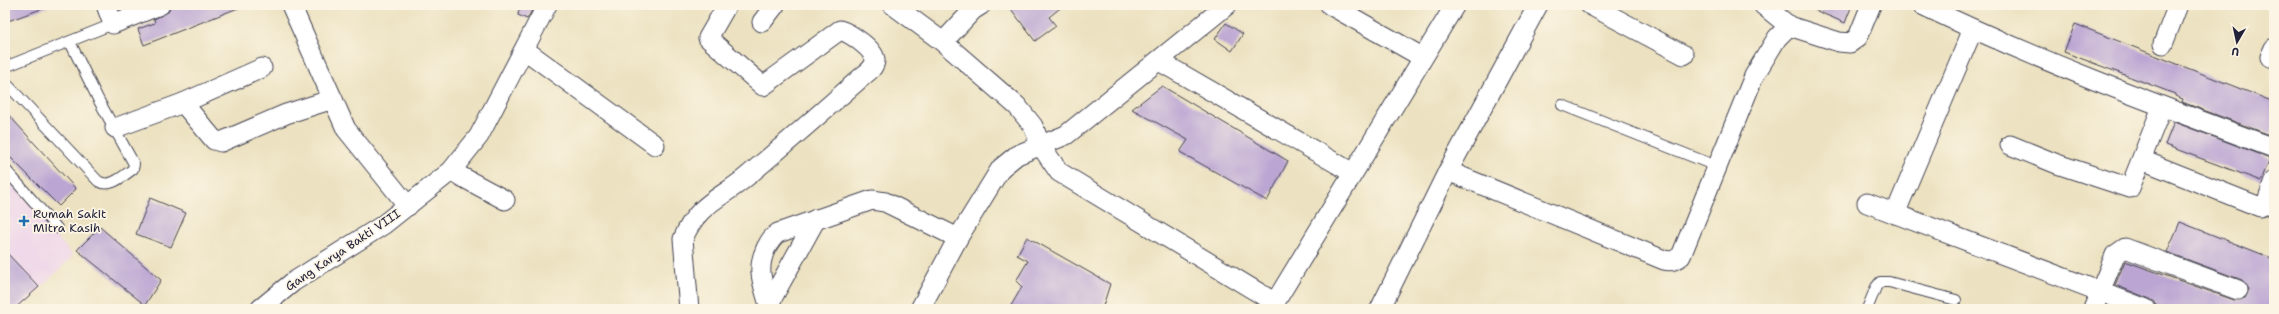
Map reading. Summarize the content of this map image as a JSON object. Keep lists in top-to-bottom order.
{
  "streets": {
    "street": ["Gang Karya Bakti VIII"]
  },
  "places": {
    "health": ["Rumah Sakit Mitra Kasih"]
  },
  "north": "bottom"
}
